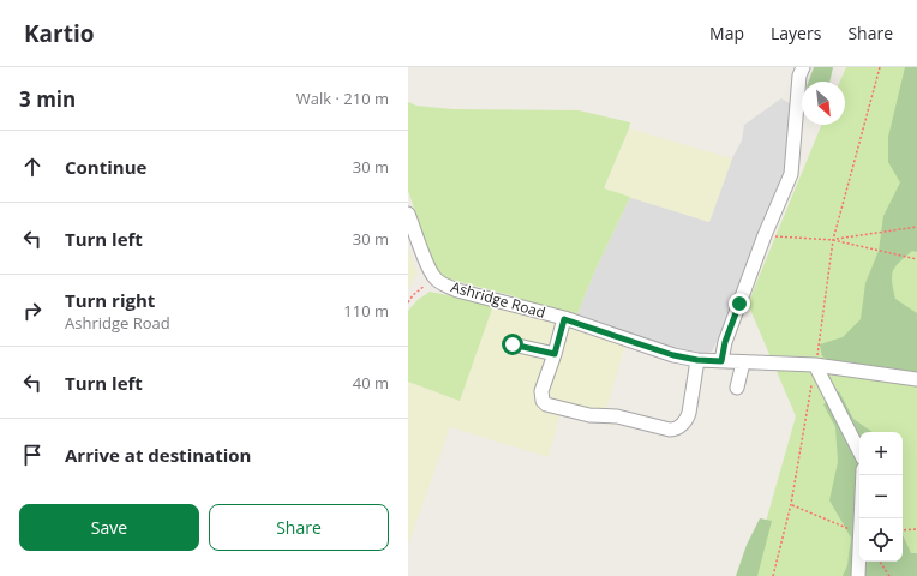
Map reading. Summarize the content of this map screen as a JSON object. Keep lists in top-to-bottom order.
{
  "streets": {
    "street": ["Ashridge Road"]
  },
  "north": "bottom right",
  "page": {
    "header": "Kartio",
    "nav": ["Map", "Layers", "Share"],
    "heading": ["3 min", "Walk · 210 m"],
    "list": [
      ["Continue", "30 m"],
      ["Turn left", "30 m"],
      ["Turn right", "Ashridge Road", "110 m"],
      ["Turn left", "40 m"],
      "Arrive at destination"
    ],
    "map_buttons": ["+", "−"],
    "buttons": ["Save", "Share"]
  }
}
